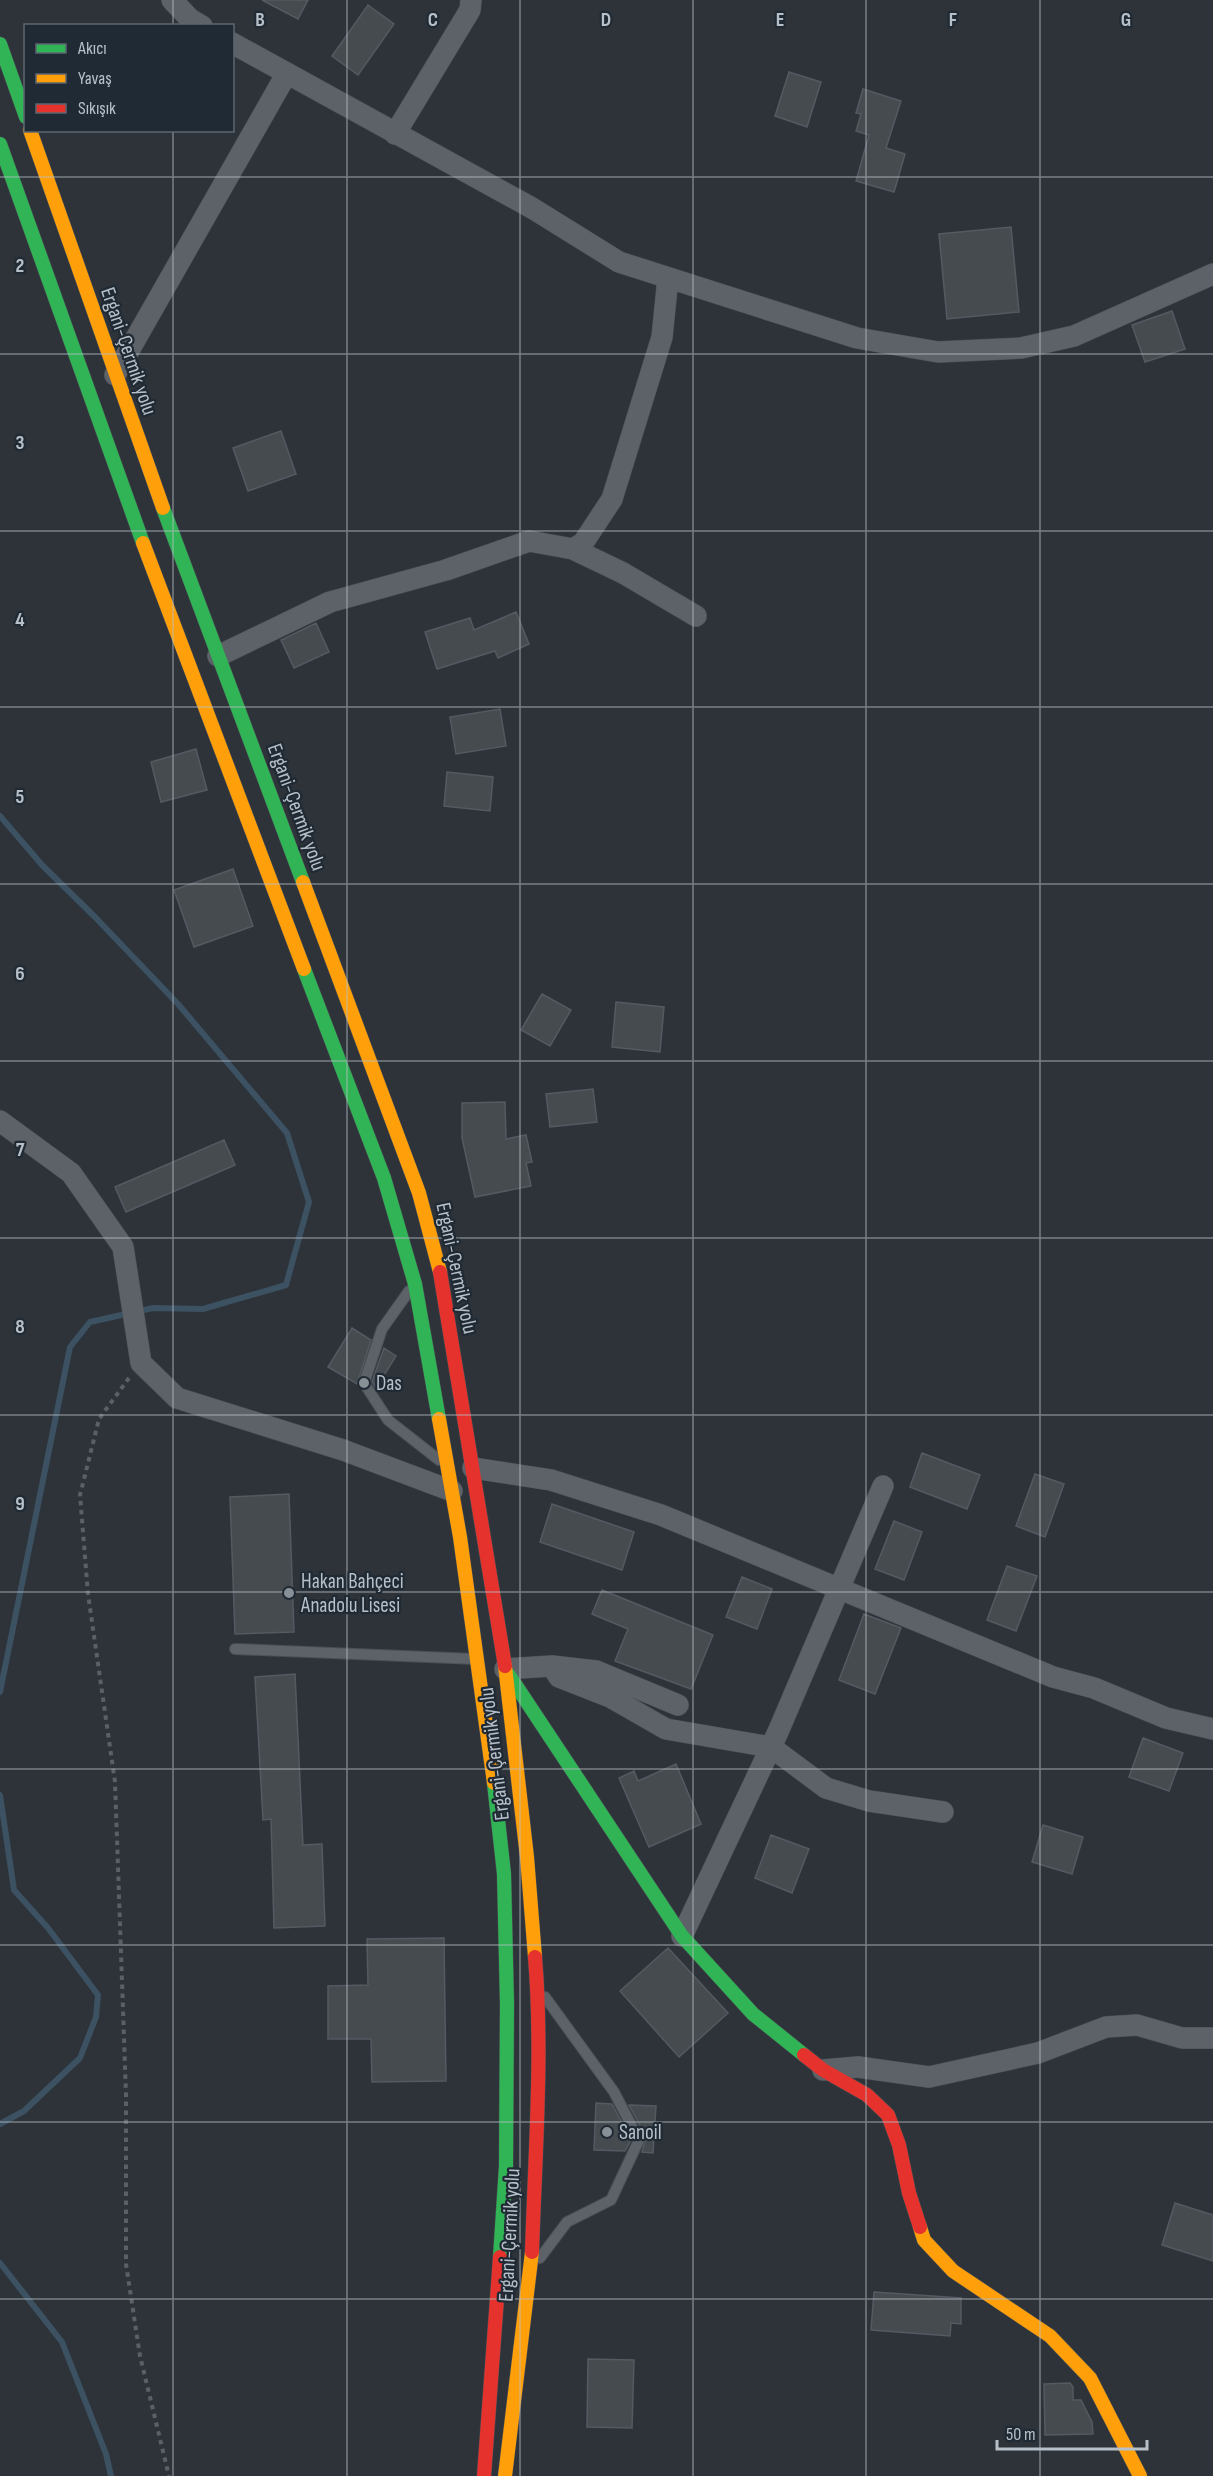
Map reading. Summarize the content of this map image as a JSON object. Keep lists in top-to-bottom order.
{
  "streets": {
    "main road": ["Ergani-Çermik yolu"]
  },
  "places": ["Das", "Hakan Bahçeci Anadolu Lisesi", "Sanoil"],
  "legend": ["Akıcı", "Yavaş", "Sıkışık"],
  "scale_bar": "50 m",
  "grid": {
    "columns": [
      "B",
      "C",
      "D",
      "E",
      "F",
      "G"
    ],
    "rows": [
      "2",
      "3",
      "4",
      "5",
      "6",
      "7",
      "8",
      "9"
    ]
  }
}
